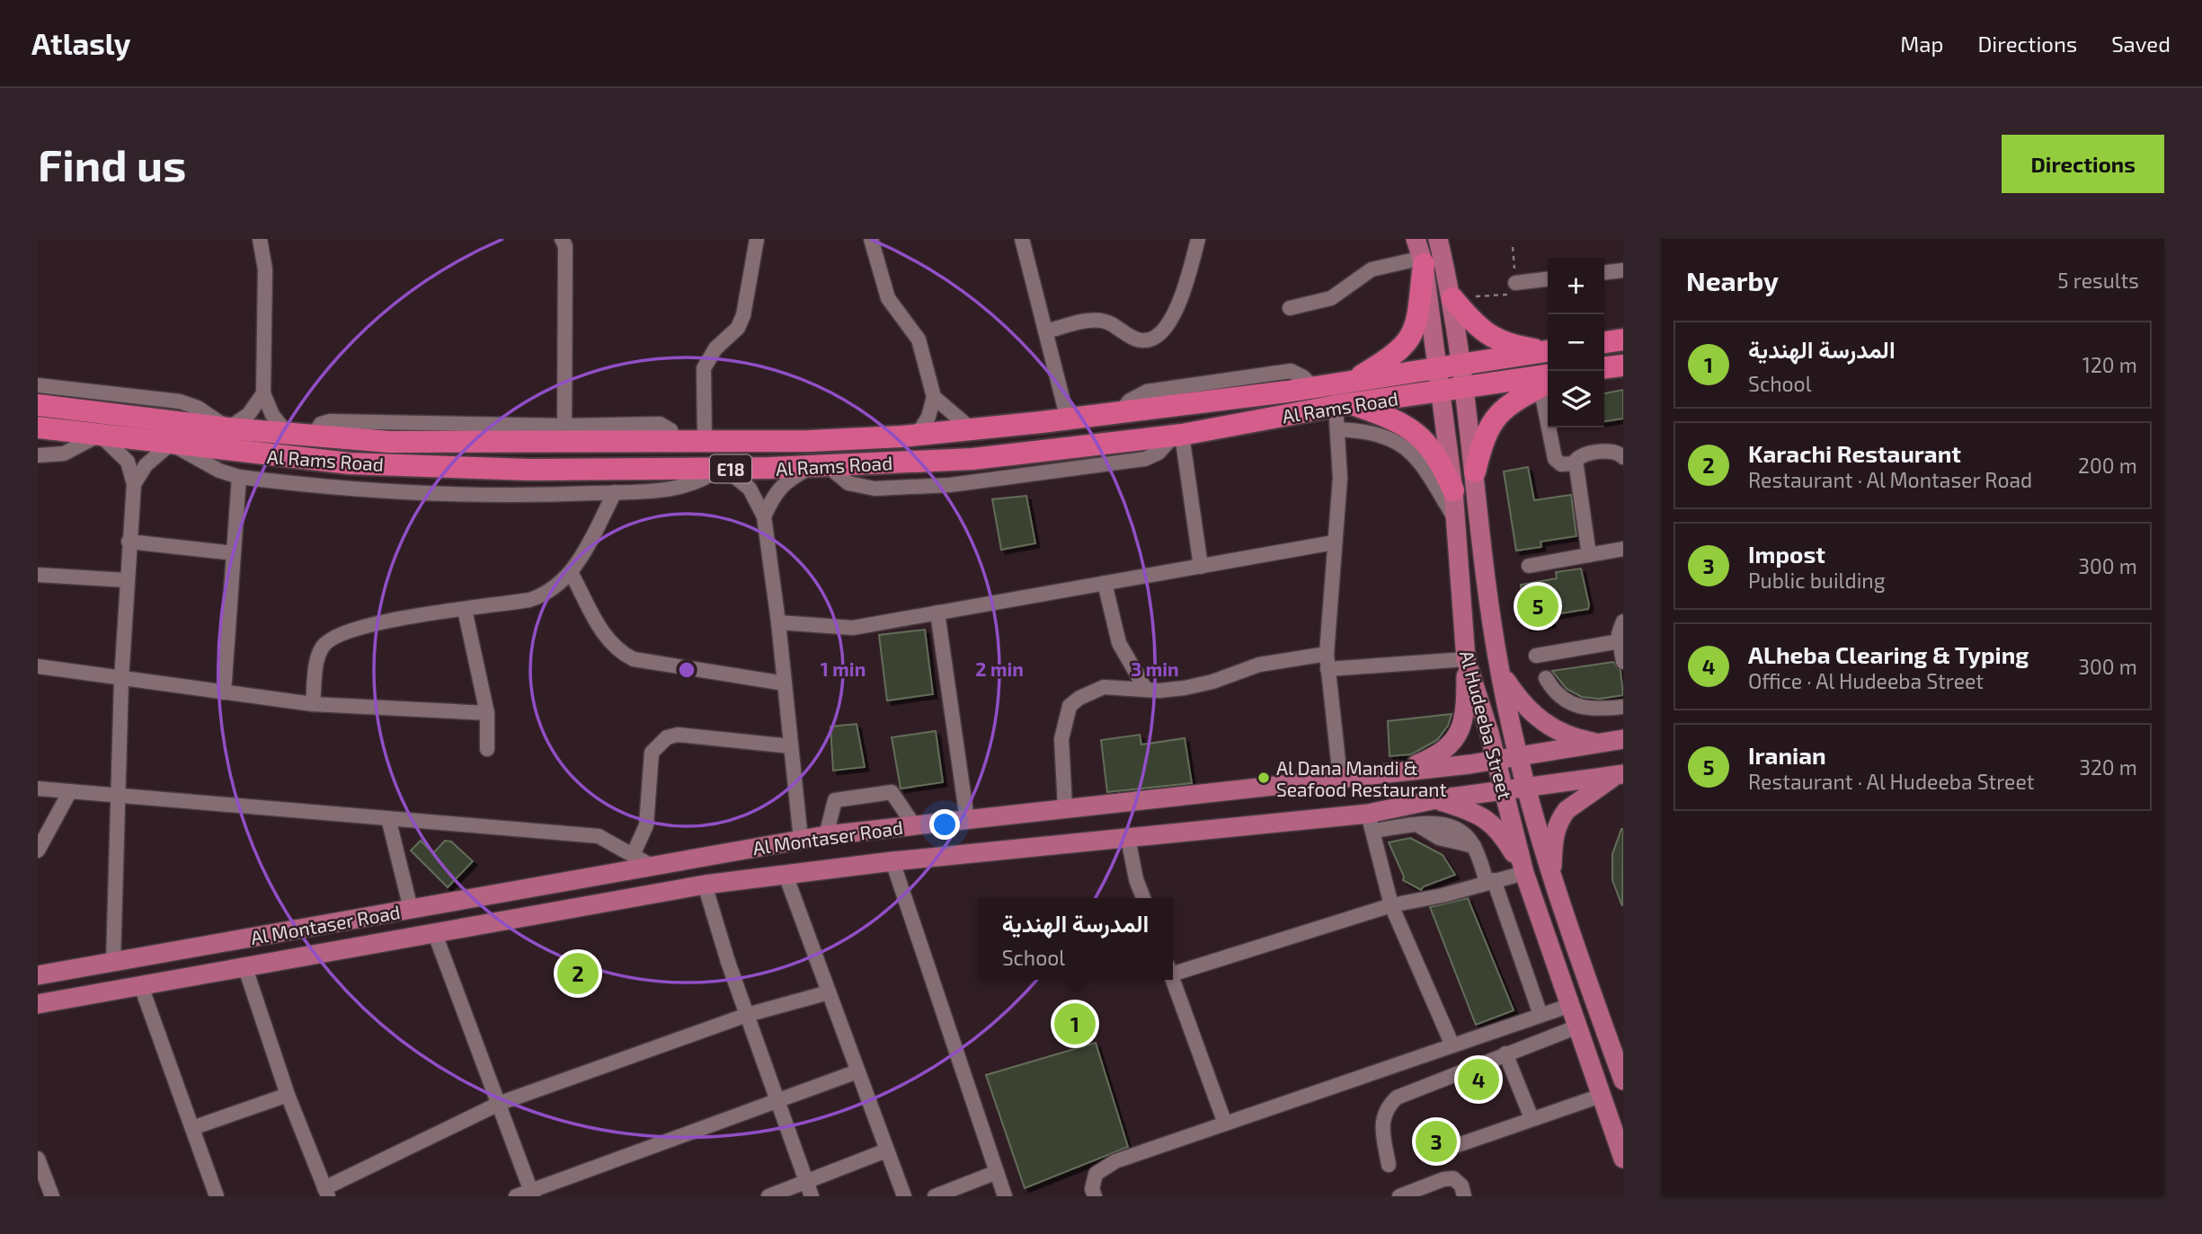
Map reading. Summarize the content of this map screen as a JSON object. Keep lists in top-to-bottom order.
{
  "streets": {
    "highway": ["Al Rams Road", "E18"],
    "main road": ["Al Hudeeba Street", "Al Montaser Road"]
  },
  "crossings": [
    ["Al Rams Road", "E18"],
    ["Al Rams Road", "Al Hudeeba Street"],
    ["E18", "Al Hudeeba Street"],
    ["Al Hudeeba Street", "Al Montaser Road"]
  ],
  "places": ["Al Dana Mandi & Seafood Restaurant"],
  "page": {
    "header": "Atlasly",
    "nav": ["Map", "Directions", "Saved"],
    "buttons": "Directions",
    "title": "Find us",
    "heading": ["Nearby", "5 results"],
    "map_buttons": ["+", "−"],
    "list": [
      {
        "mark": "1",
        "name": "المدرسة الهندية",
        "note": "School",
        "value": "120 m"
      },
      {
        "mark": "2",
        "name": "Karachi Restaurant",
        "note": "Restaurant · Al Montaser Road",
        "value": "200 m"
      },
      {
        "mark": "3",
        "name": "Impost",
        "note": "Public building",
        "value": "300 m"
      },
      {
        "mark": "4",
        "name": "ALheba Clearing & Typing",
        "note": "Office · Al Hudeeba Street",
        "value": "300 m"
      },
      {
        "mark": "5",
        "name": "Iranian",
        "note": "Restaurant · Al Hudeeba Street",
        "value": "320 m"
      }
    ],
    "pins": [
      "5",
      "2",
      "1",
      "4",
      "3"
    ],
    "popup": ["المدرسة الهندية", "School"]
  },
  "rings": ["1 min", "2 min", "3 min"]
}
